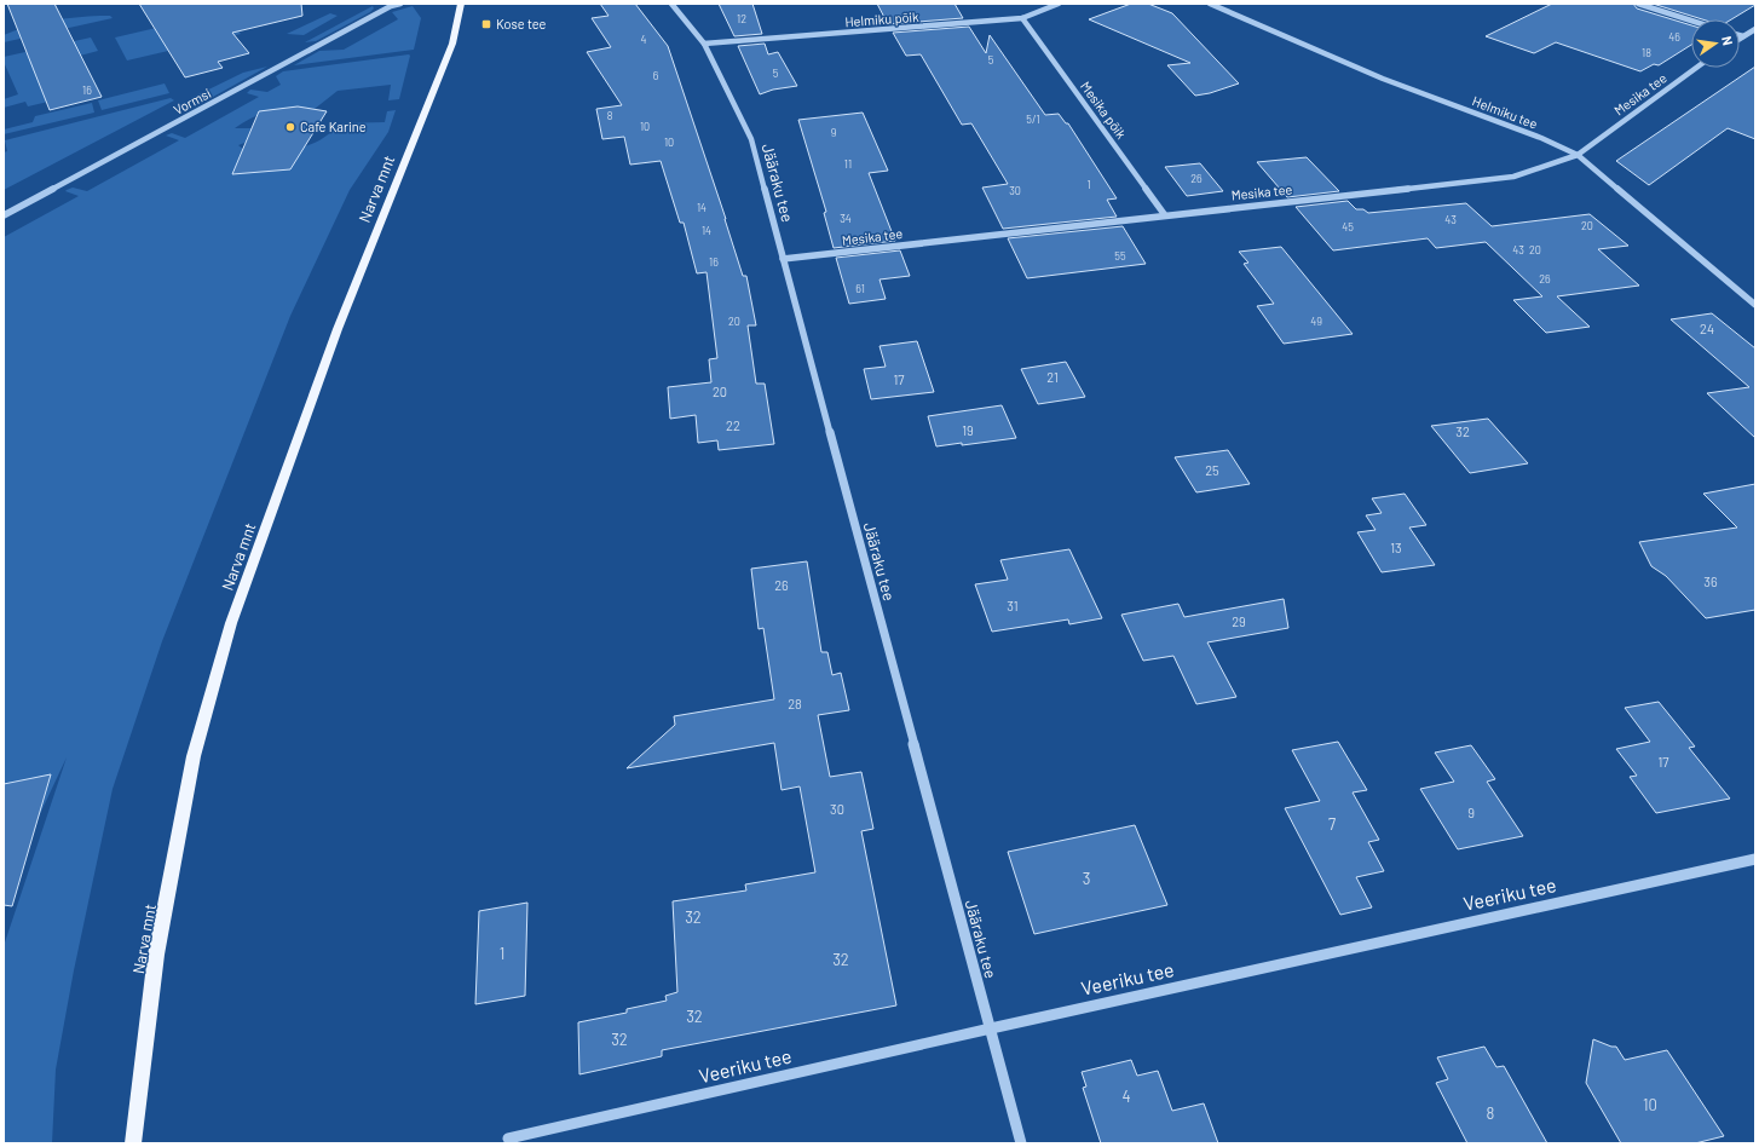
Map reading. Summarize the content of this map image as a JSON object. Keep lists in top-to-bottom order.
{
  "streets": {
    "main road": ["Narva mnt"],
    "street": [
      "Helmiku põik",
      "Mesika tee",
      "Vormsi",
      "Mesika põik",
      "Helmiku tee",
      "Jääraku tee",
      "Veeriku tee"
    ]
  },
  "crossings": [
    ["Helmiku põik", "Mesika põik"],
    ["Helmiku põik", "Jääraku tee"],
    ["Mesika tee", "Mesika põik"],
    ["Mesika tee", "Helmiku tee"],
    ["Mesika tee", "Jääraku tee"],
    ["Jääraku tee", "Veeriku tee"]
  ],
  "places": {
    "transit": ["Kose tee"],
    "other": ["Cafe Karine"]
  },
  "house_numbers": [
    "12",
    "46",
    "4",
    "18",
    "5",
    "5",
    "6",
    "16",
    "8",
    "5/1",
    "10",
    "9",
    "10",
    "11",
    "26",
    "1",
    "30",
    "14",
    "34",
    "43",
    "20",
    "45",
    "14",
    "43",
    "20",
    "55",
    "16",
    "26",
    "61",
    "20",
    "49",
    "24",
    "21",
    "17",
    "20",
    "22",
    "19",
    "32",
    "25",
    "13",
    "36",
    "26",
    "31",
    "29",
    "28",
    "17",
    "30",
    "9",
    "7",
    "3",
    "32",
    "1",
    "32",
    "32",
    "32",
    "4",
    "10",
    "8"
  ],
  "north": "right"
}
